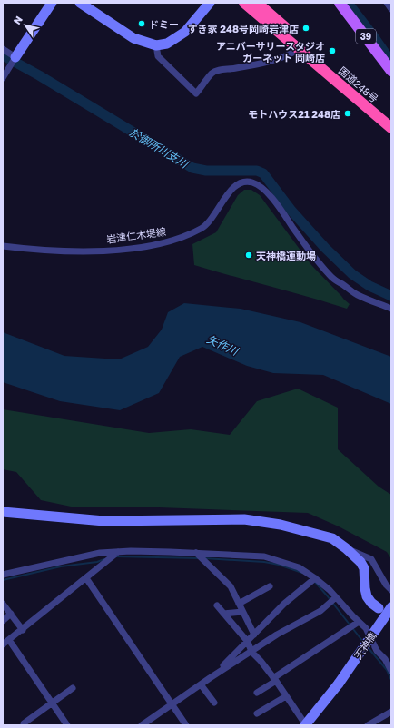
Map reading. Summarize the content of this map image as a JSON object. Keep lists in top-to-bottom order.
{
  "streets": {
    "highway": ["国道248号"],
    "main road": ["39"],
    "street": ["岩津仁木堤線", "天神橋"]
  },
  "water": ["於御所川支川", "矢作川"],
  "places": [
    "ドミー",
    "すき家 248号岡崎岩津店",
    "アニバーサリースタジオ ガーネット 岡崎店",
    "モトハウス21 248店",
    "天神橋運動場"
  ],
  "north": "top left"
}
